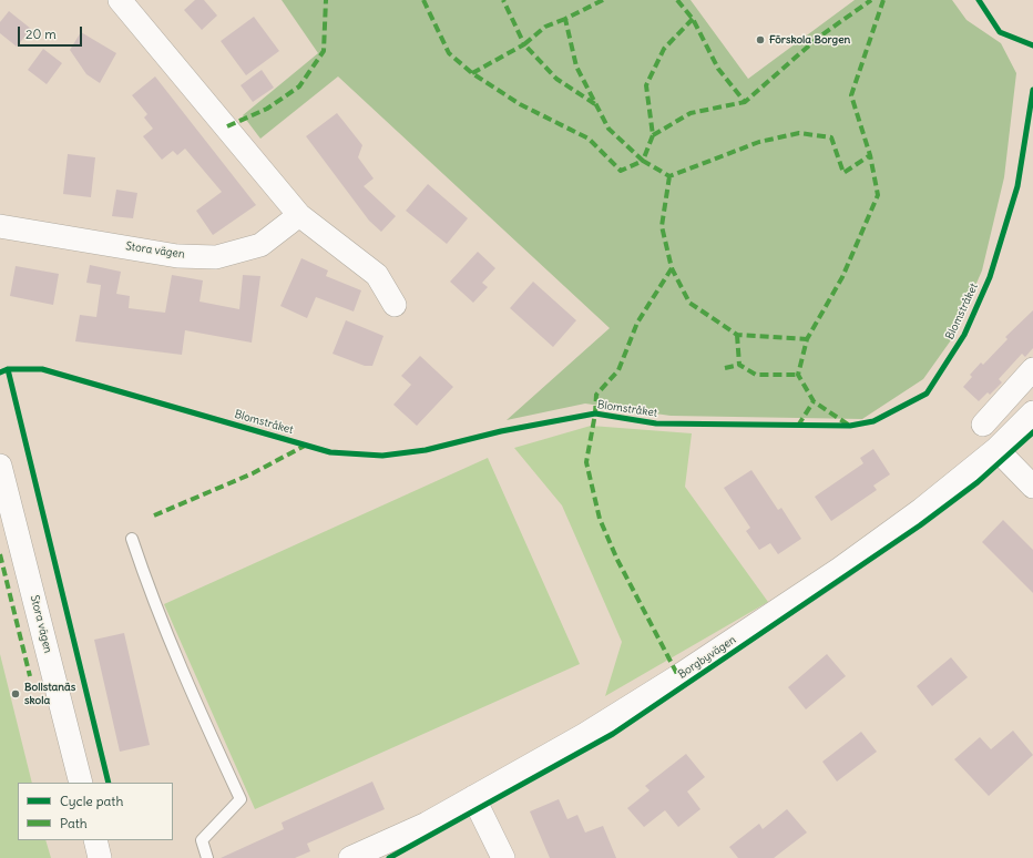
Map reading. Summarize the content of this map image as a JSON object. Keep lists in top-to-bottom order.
{
  "streets": {
    "street": ["Stora vägen", "Borgbyvägen"],
    "cycle path": ["Blomstråket"]
  },
  "places": ["Förskola Borgen", "Bollstanäs skola"],
  "legend": ["Cycle path", "Path"],
  "scale_bar": "20 m"
}
